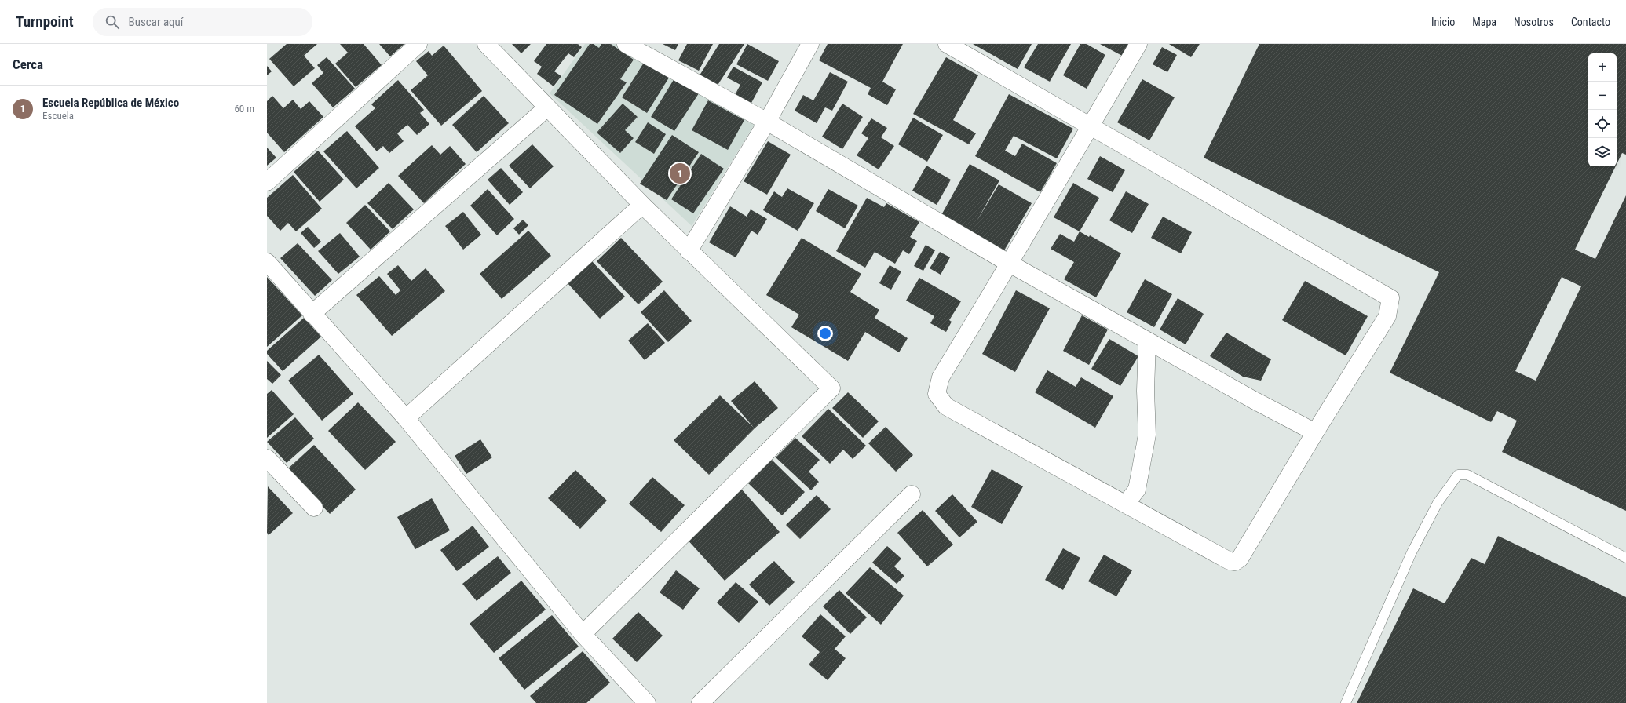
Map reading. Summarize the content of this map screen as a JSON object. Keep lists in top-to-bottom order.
{
  "page": {
    "header": "Turnpoint",
    "search": "Buscar aquí",
    "nav": [
      "Inicio",
      "Mapa",
      "Nosotros",
      "Contacto"
    ],
    "heading": "Cerca",
    "map_buttons": ["+", "−"],
    "list": [
      {
        "mark": "1",
        "name": "Escuela República de México",
        "note": "Escuela",
        "value": "60 m"
      }
    ],
    "pins": "1"
  }
}
